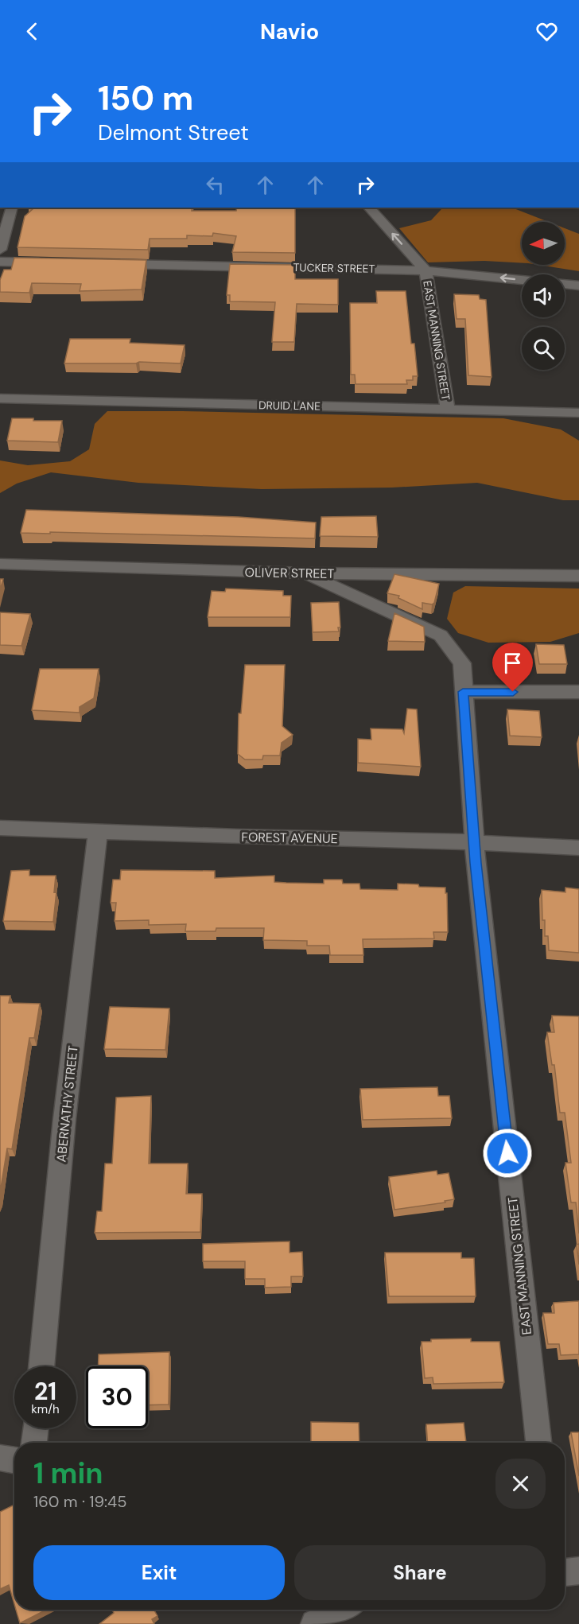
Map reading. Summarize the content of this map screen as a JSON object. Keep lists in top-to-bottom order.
{
  "streets": {
    "street": [
      "TUCKER STREET",
      "EAST MANNING STREET",
      "DRUID LANE",
      "OLIVER STREET",
      "FOREST AVENUE",
      "ABERNATHY STREET"
    ]
  },
  "crossings": [
    ["TUCKER STREET", "EAST MANNING STREET"],
    ["EAST MANNING STREET", "DRUID LANE"],
    ["EAST MANNING STREET", "OLIVER STREET"],
    ["EAST MANNING STREET", "FOREST AVENUE"],
    ["FOREST AVENUE", "ABERNATHY STREET"]
  ],
  "north": "left",
  "page": {
    "header": "Navio",
    "turn": ["150 m", "Delmont Street"],
    "speed": "21 km/h",
    "limit": "30",
    "heading": ["1 min", "160 m · 19:45"],
    "buttons": ["Exit", "Share"]
  }
}
